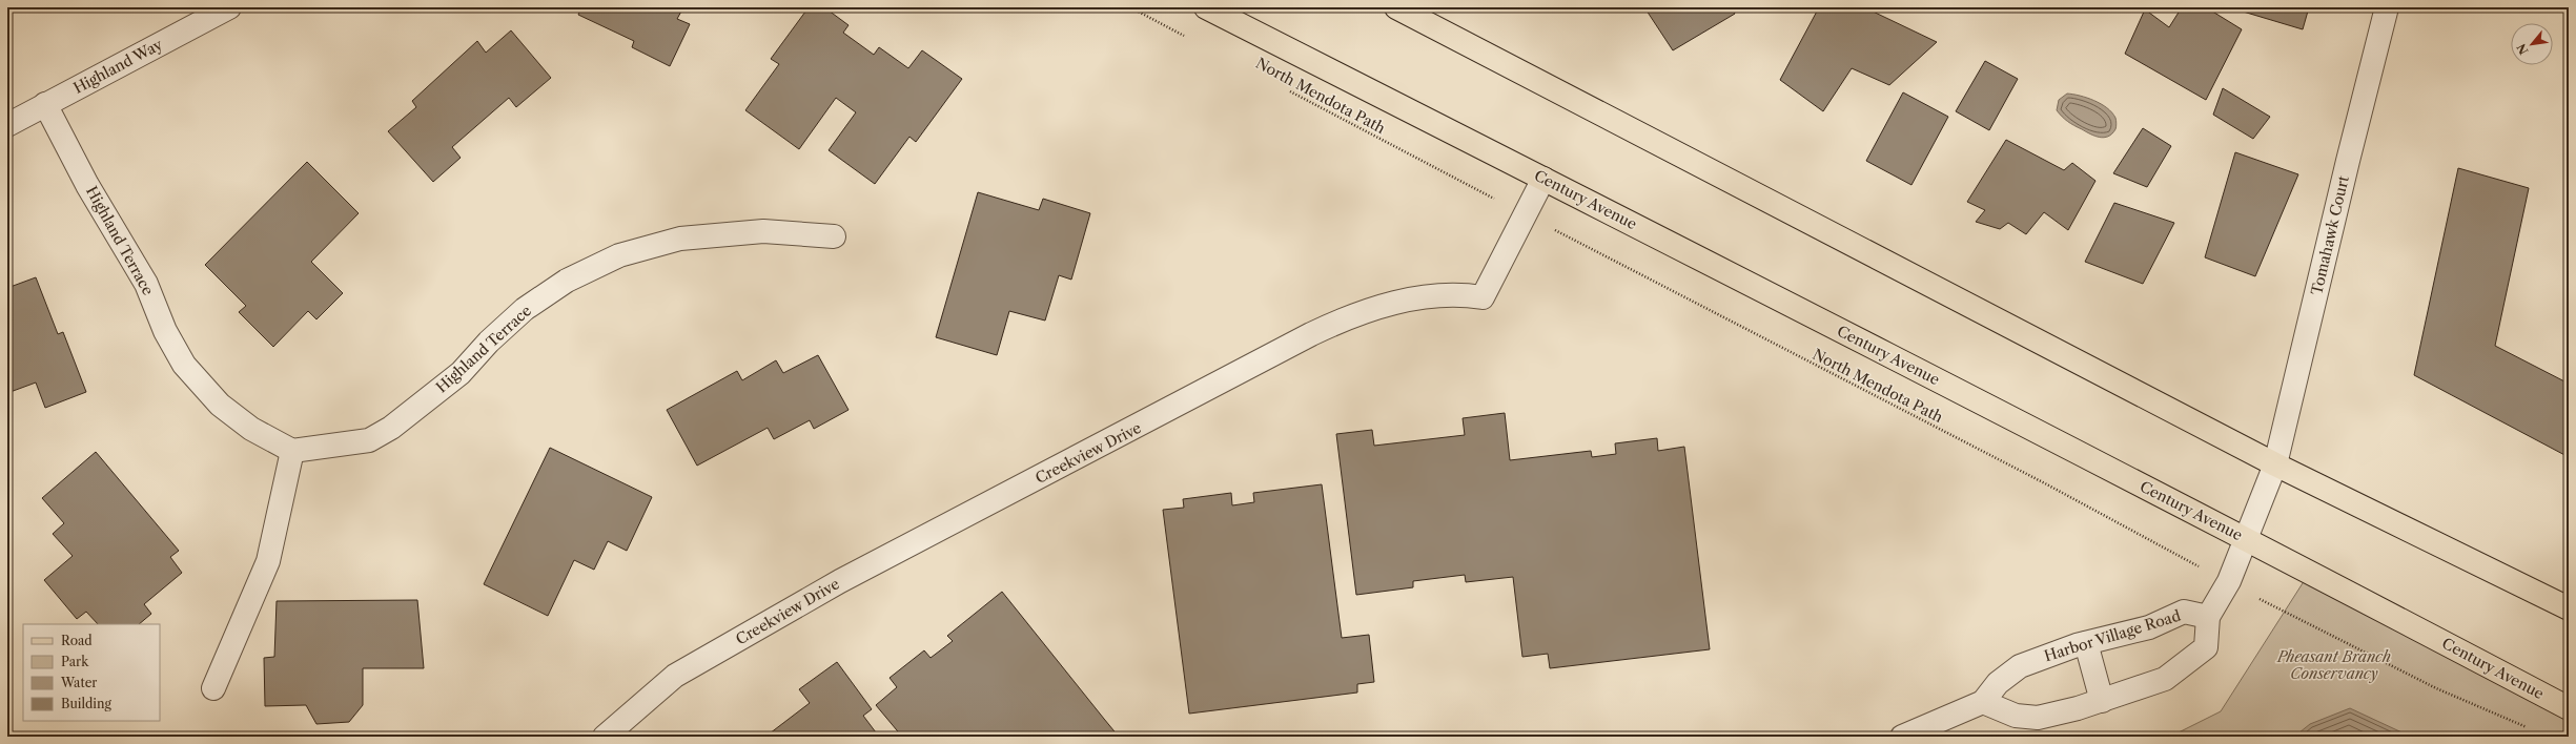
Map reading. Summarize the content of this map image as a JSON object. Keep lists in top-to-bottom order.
{
  "streets": {
    "main road": ["Century Avenue"],
    "street": [
      "Highland Way",
      "Tomahawk Court",
      "Highland Terrace",
      "Creekview Drive",
      "Harbor Village Road"
    ],
    "path": ["North Mendota Path"]
  },
  "crossings": [
    ["Highland Way", "Highland Terrace"],
    ["Century Avenue", "Creekview Drive"]
  ],
  "parks": ["Pheasant Branch Conservancy"],
  "legend": [
    "Road",
    "Park",
    "Water",
    "Building"
  ],
  "north": "bottom left"
}
